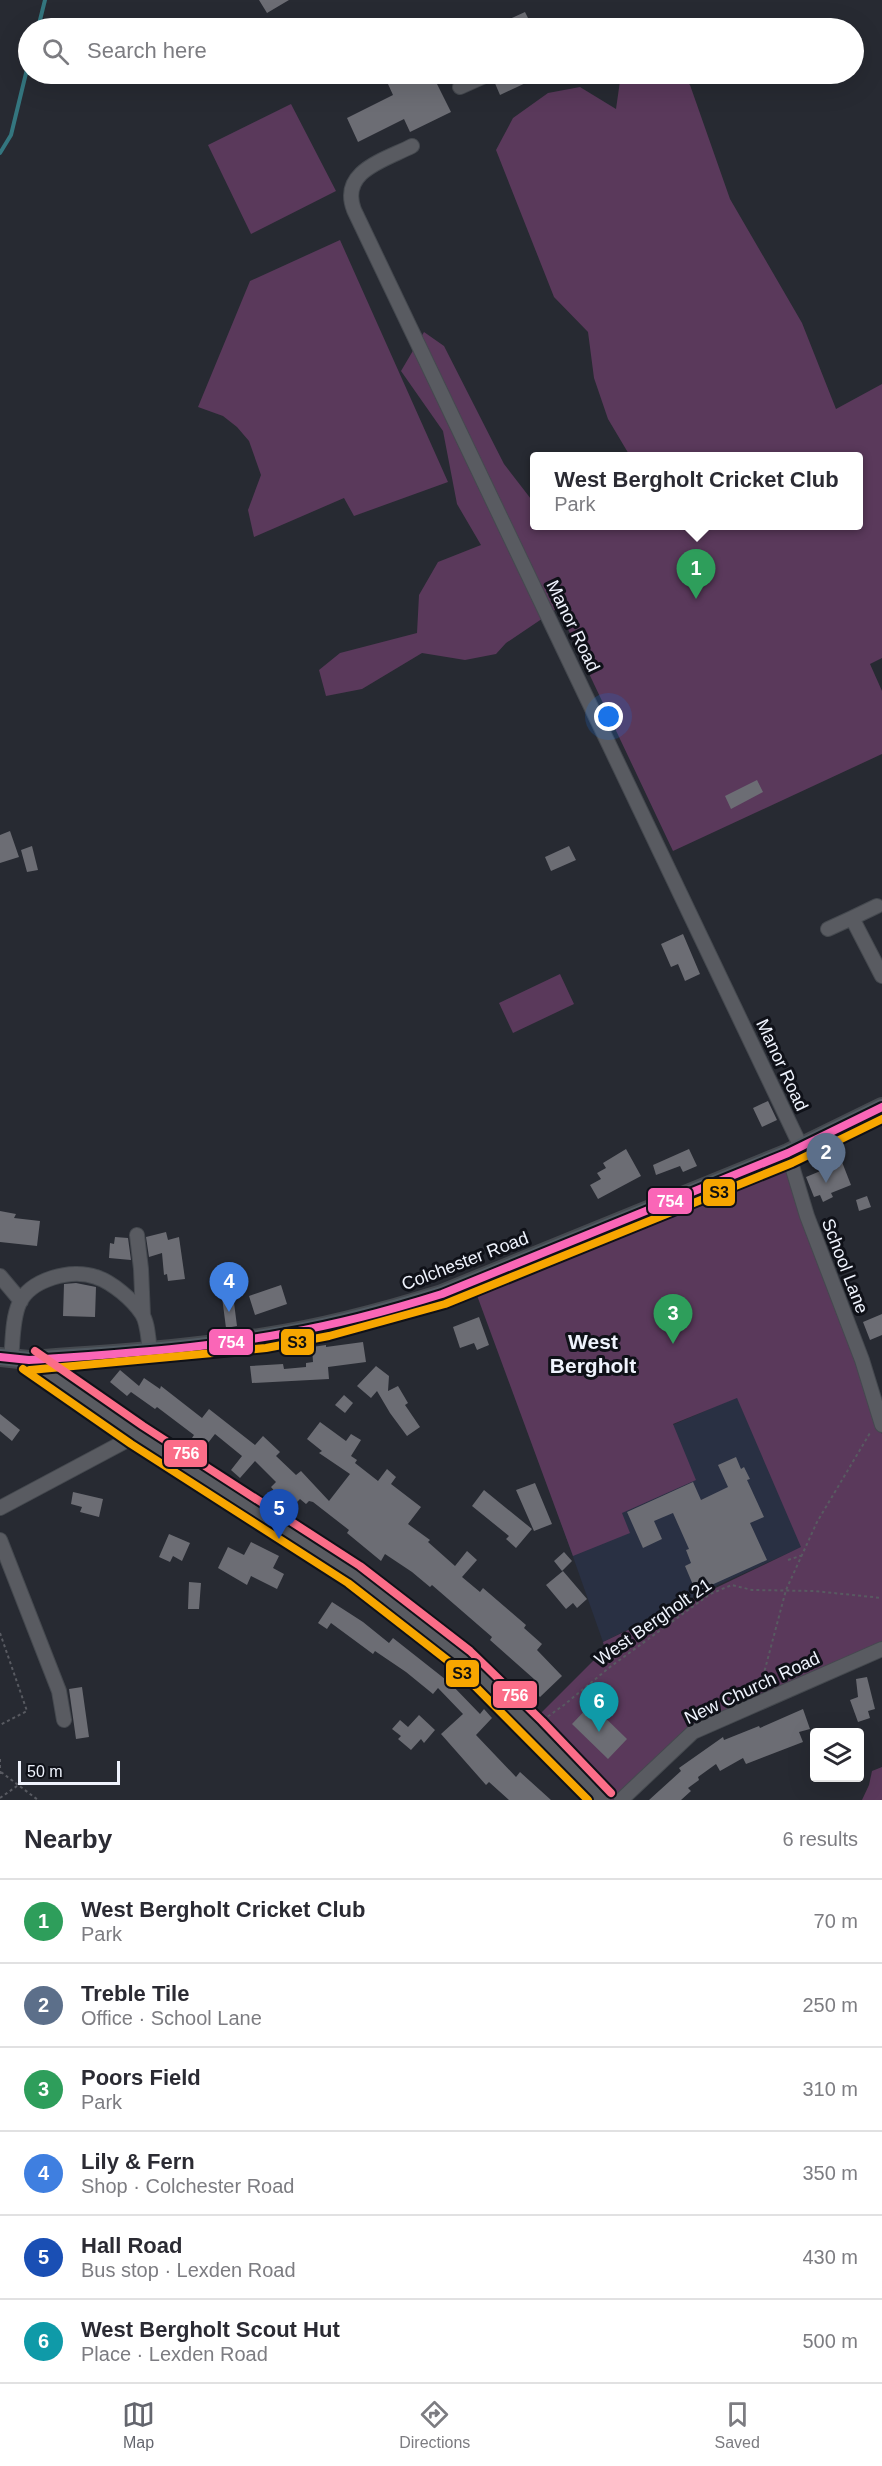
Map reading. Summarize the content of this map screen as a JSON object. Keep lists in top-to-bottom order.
{
  "streets": {
    "main road": ["Colchester Road"],
    "street": ["Manor Road", "School Lane", "New Church Road"],
    "path": ["West Bergholt 21"]
  },
  "crossings": [
    ["Manor Road", "Colchester Road"],
    ["Manor Road", "School Lane"],
    ["Colchester Road", "School Lane"]
  ],
  "districts": ["West Bergholt"],
  "lines": ["transit line 754", "transit line S3", "transit line 756"],
  "scale_bar": "50 m",
  "page": {
    "search": "Search here",
    "popup": ["West Bergholt Cricket Club", "Park"],
    "pins": [
      "1",
      "2",
      "4",
      "3",
      "5",
      "6"
    ],
    "scale": "50 m",
    "heading": ["Nearby", "6 results"],
    "list": [
      {
        "mark": "1",
        "name": "West Bergholt Cricket Club",
        "note": "Park",
        "value": "70 m"
      },
      {
        "mark": "2",
        "name": "Treble Tile",
        "note": "Office · School Lane",
        "value": "250 m"
      },
      {
        "mark": "3",
        "name": "Poors Field",
        "note": "Park",
        "value": "310 m"
      },
      {
        "mark": "4",
        "name": "Lily & Fern",
        "note": "Shop · Colchester Road",
        "value": "350 m"
      },
      {
        "mark": "5",
        "name": "Hall Road",
        "note": "Bus stop · Lexden Road",
        "value": "430 m"
      },
      {
        "mark": "6",
        "name": "West Bergholt Scout Hut",
        "note": "Place · Lexden Road",
        "value": "500 m"
      }
    ],
    "nav": ["Map", "Directions", "Saved"]
  }
}
